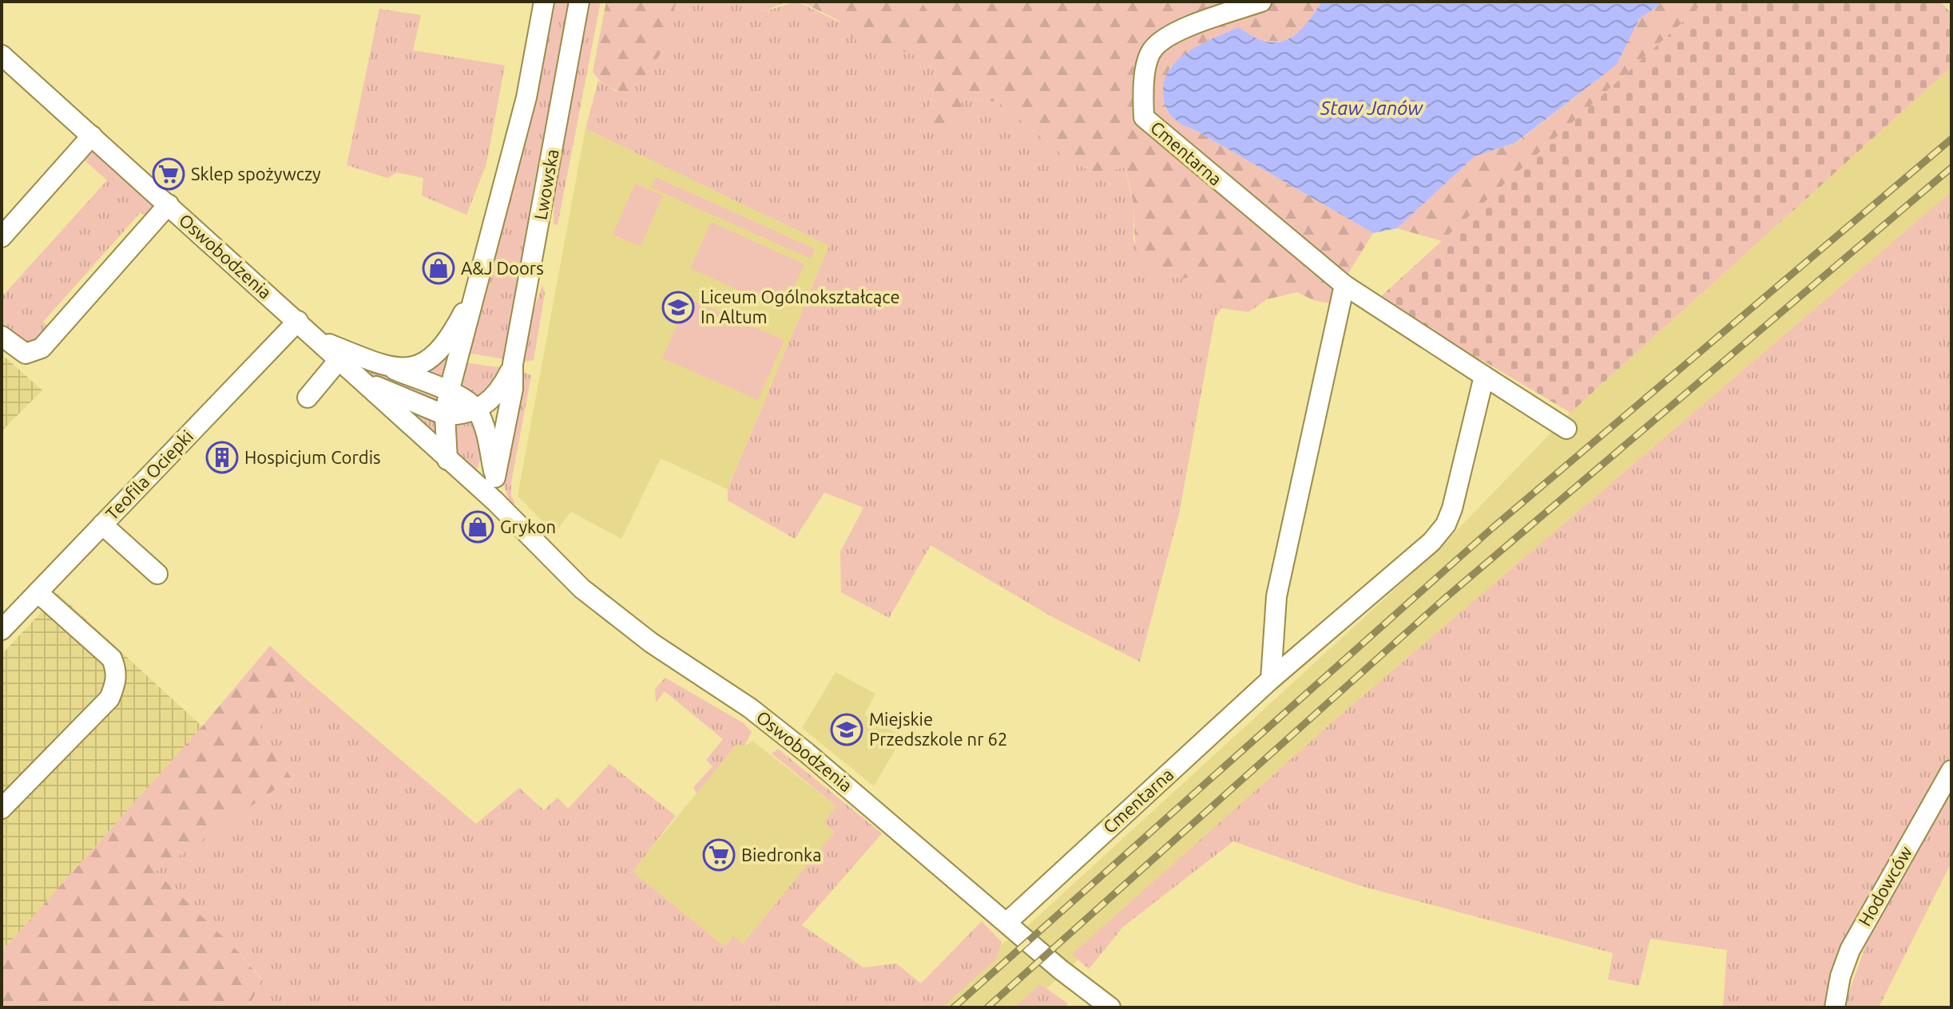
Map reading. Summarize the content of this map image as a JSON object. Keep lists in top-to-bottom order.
{
  "streets": {
    "street": [
      "Cmentarna",
      "Lwowska",
      "Oswobodzenia",
      "Teofila Ociepki",
      "Hodowców"
    ]
  },
  "crossings": [
    ["Cmentarna", "Oswobodzenia"],
    ["Oswobodzenia", "Teofila Ociepki"]
  ],
  "water": ["Staw Janów"],
  "places": {
    "supermarket": ["Sklep spożywczy", "Biedronka"],
    "shop": ["A&J Doors", "Grykon"],
    "school or university": ["Liceum Ogólnokształcące In Altum", "Miejskie Przedszkole nr 62"],
    "building": ["Hospicjum Cordis"]
  }
}
